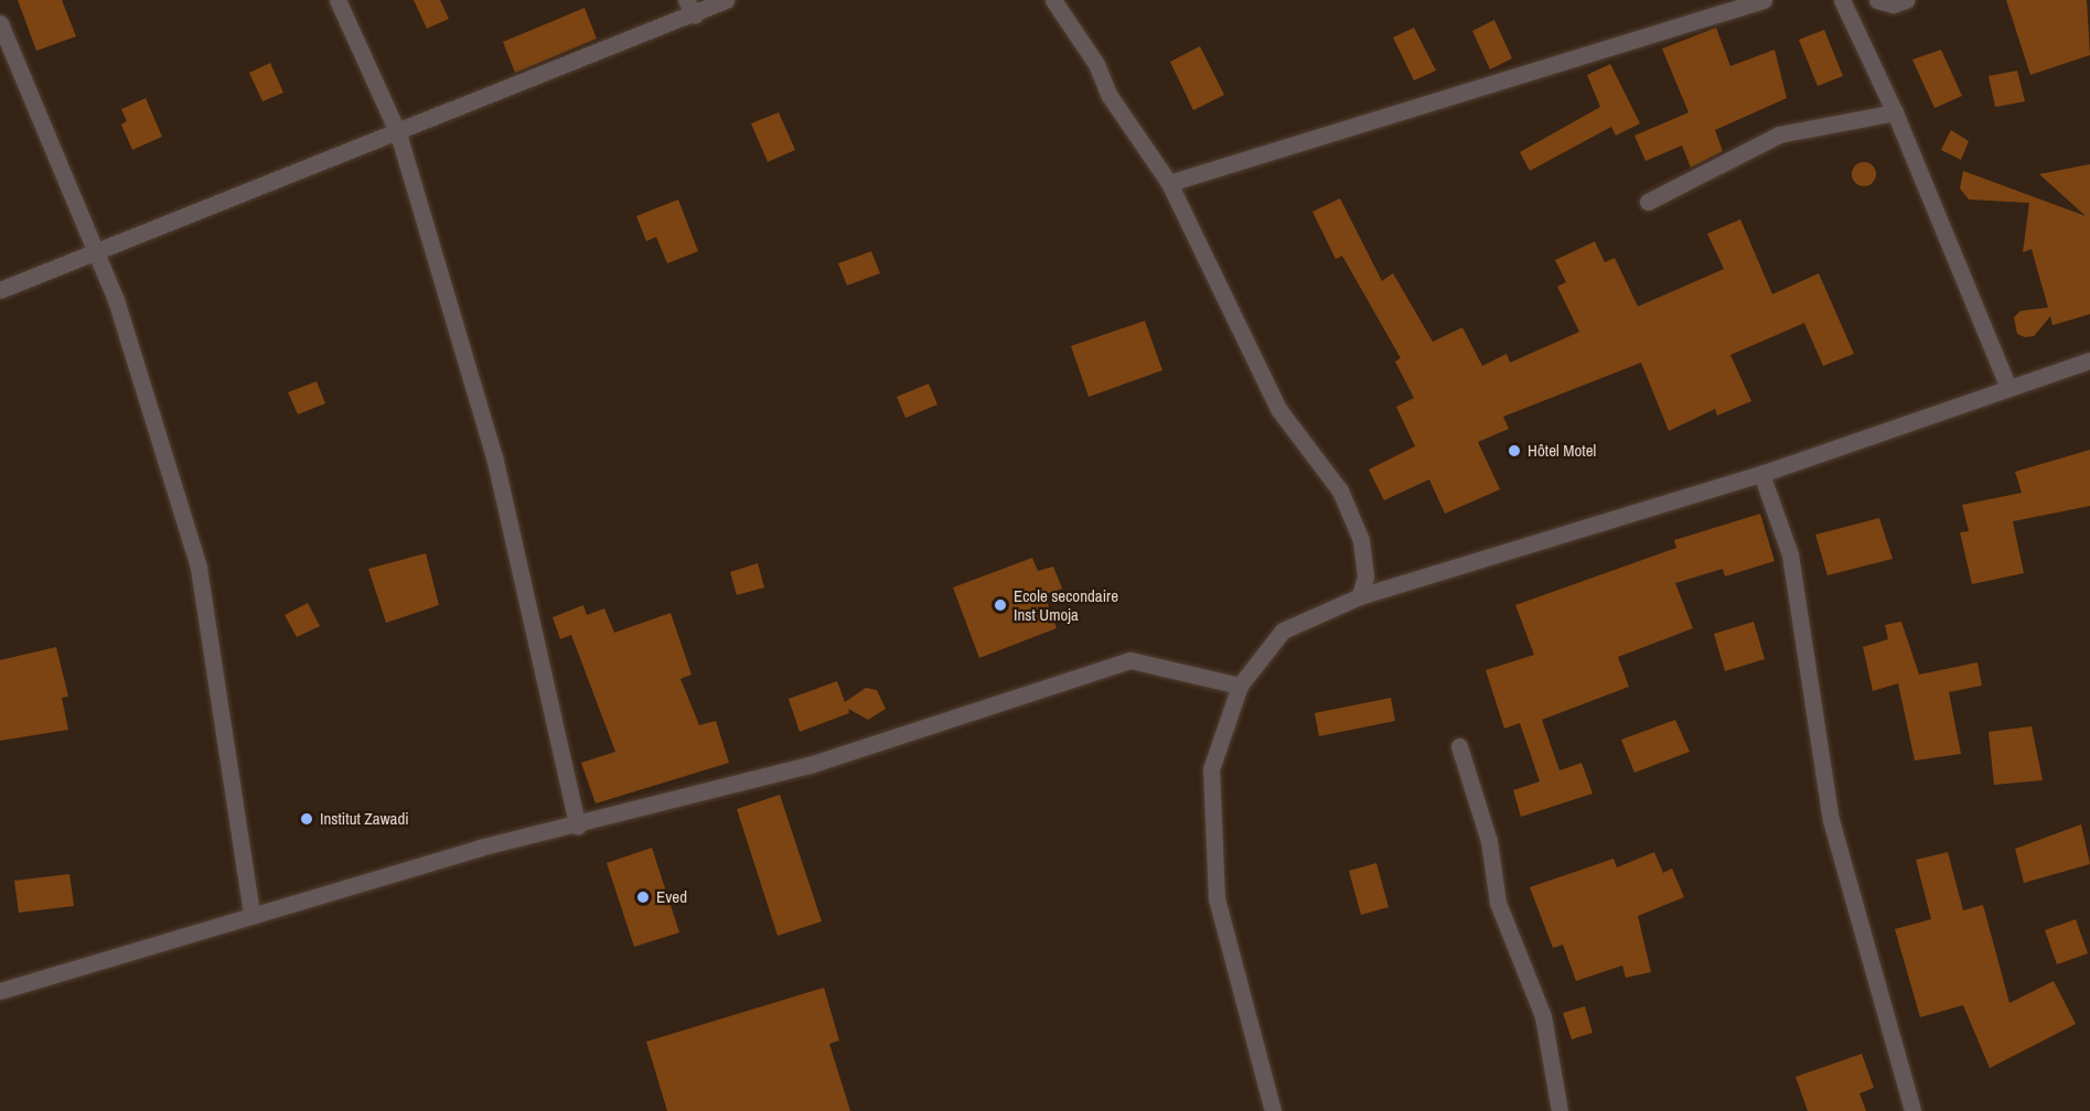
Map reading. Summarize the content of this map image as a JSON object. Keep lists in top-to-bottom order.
{
  "places": [
    "Hôtel Motel",
    "Ecole secondaire Inst Umoja",
    "Institut Zawadi",
    "Eved"
  ]
}
